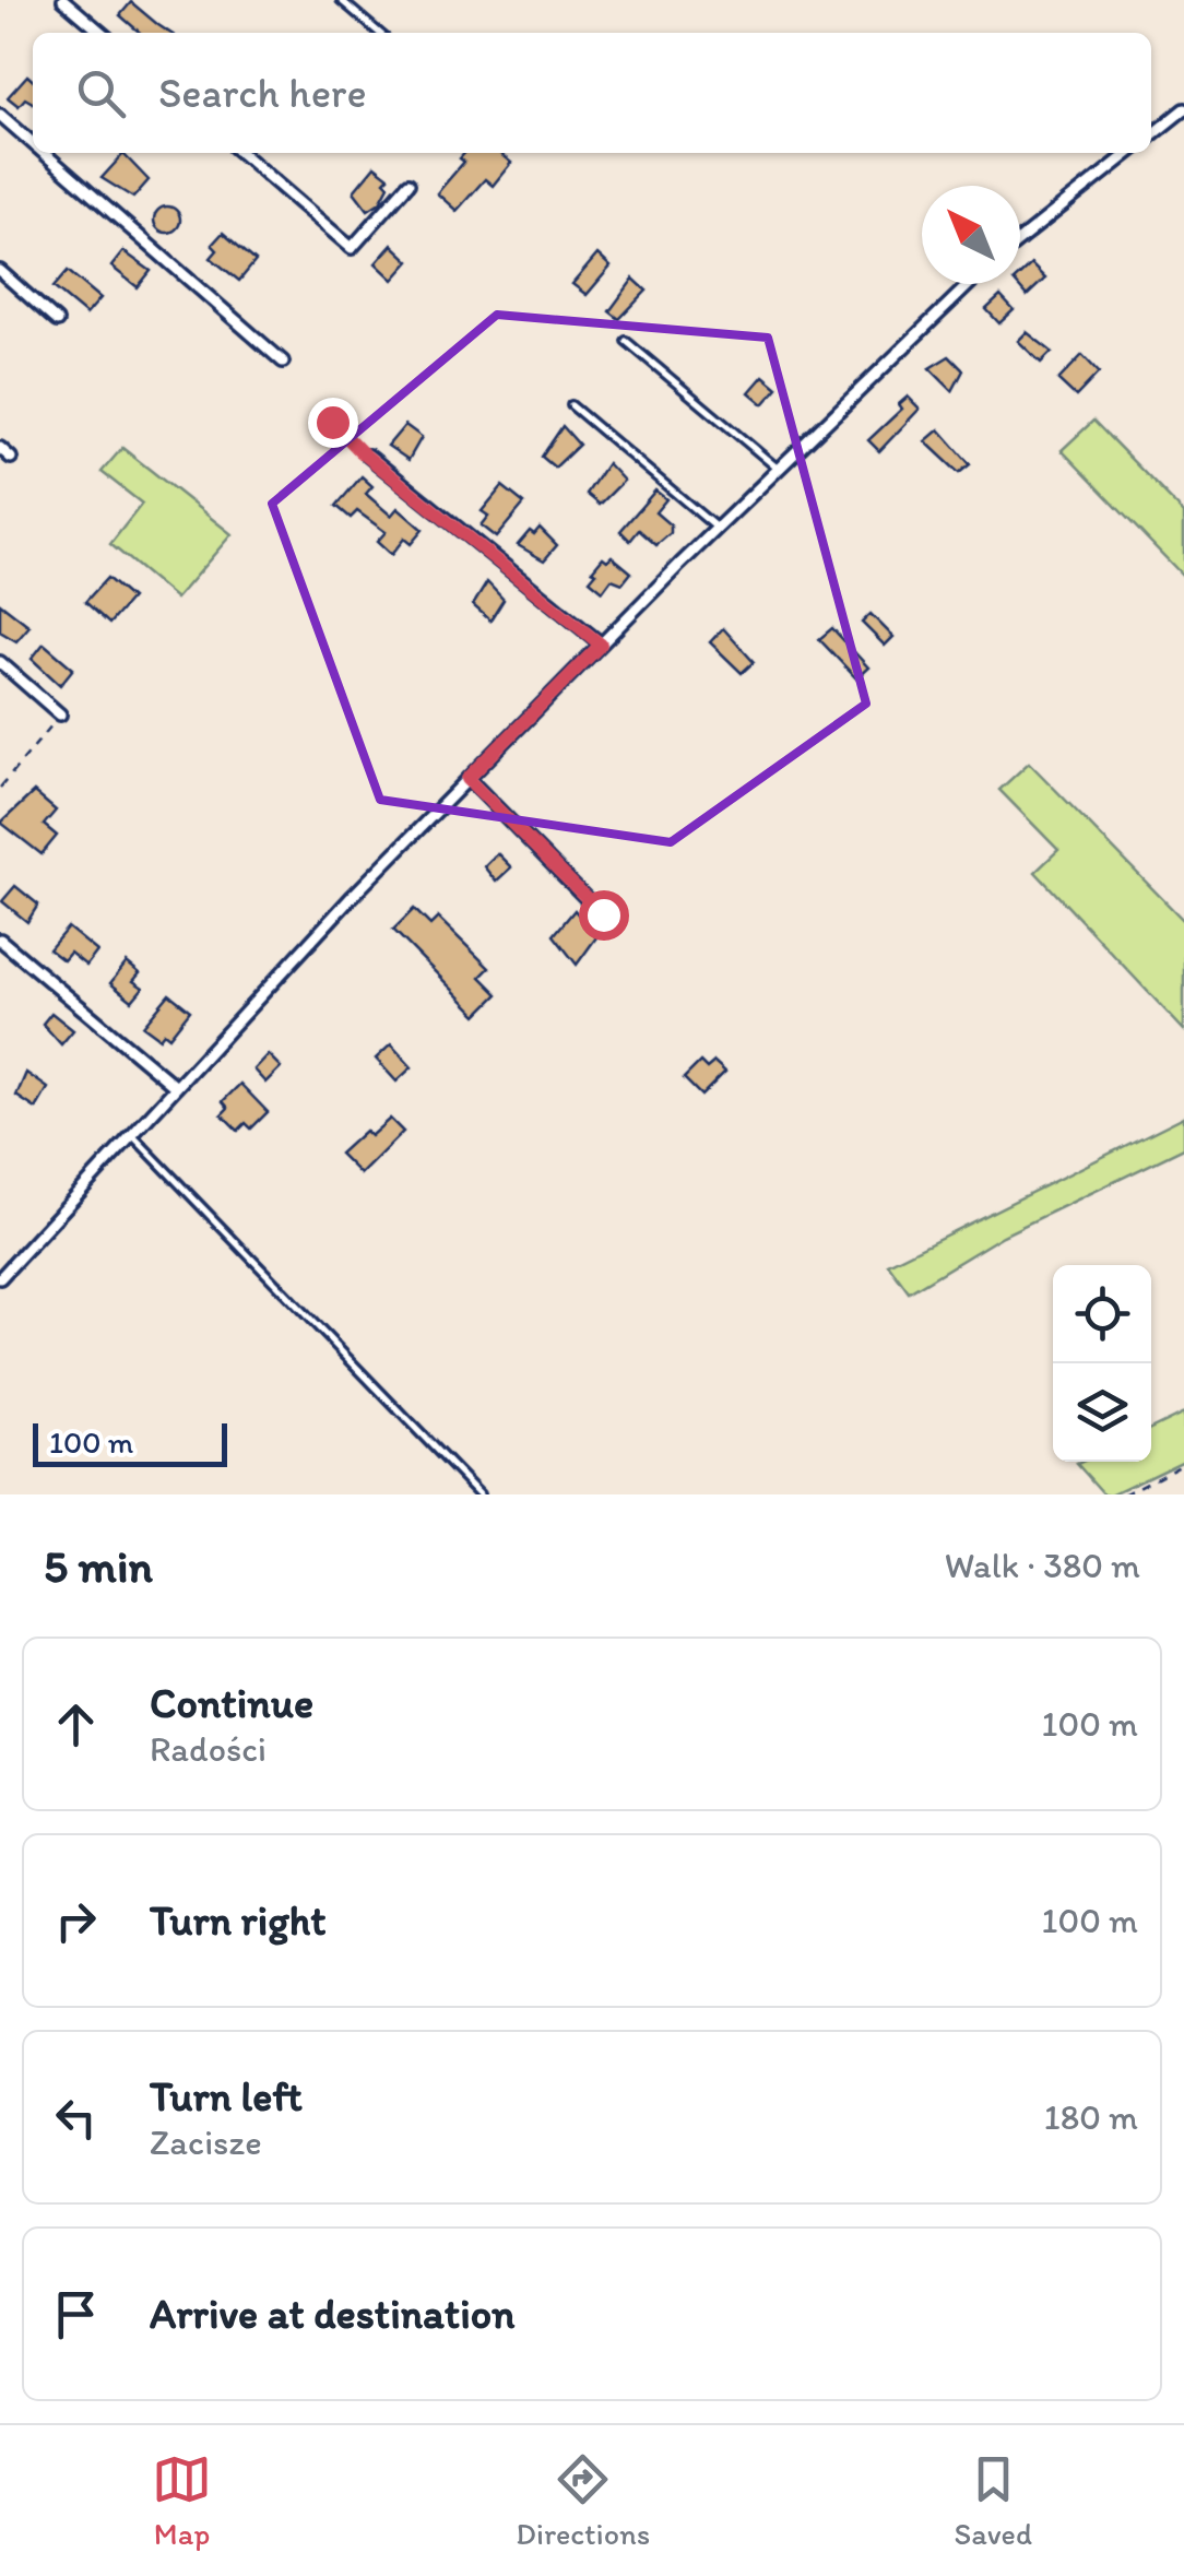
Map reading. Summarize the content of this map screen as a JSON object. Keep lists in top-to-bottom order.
{
  "scale_bar": "100 m",
  "north": "top left",
  "page": {
    "search": "Search here",
    "scale": "100 m",
    "heading": ["5 min", "Walk · 380 m"],
    "list": [
      ["Continue", "Radości", "100 m"],
      ["Turn right", "100 m"],
      ["Turn left", "Zacisze", "180 m"],
      "Arrive at destination"
    ],
    "nav": ["Map", "Directions", "Saved"]
  }
}
